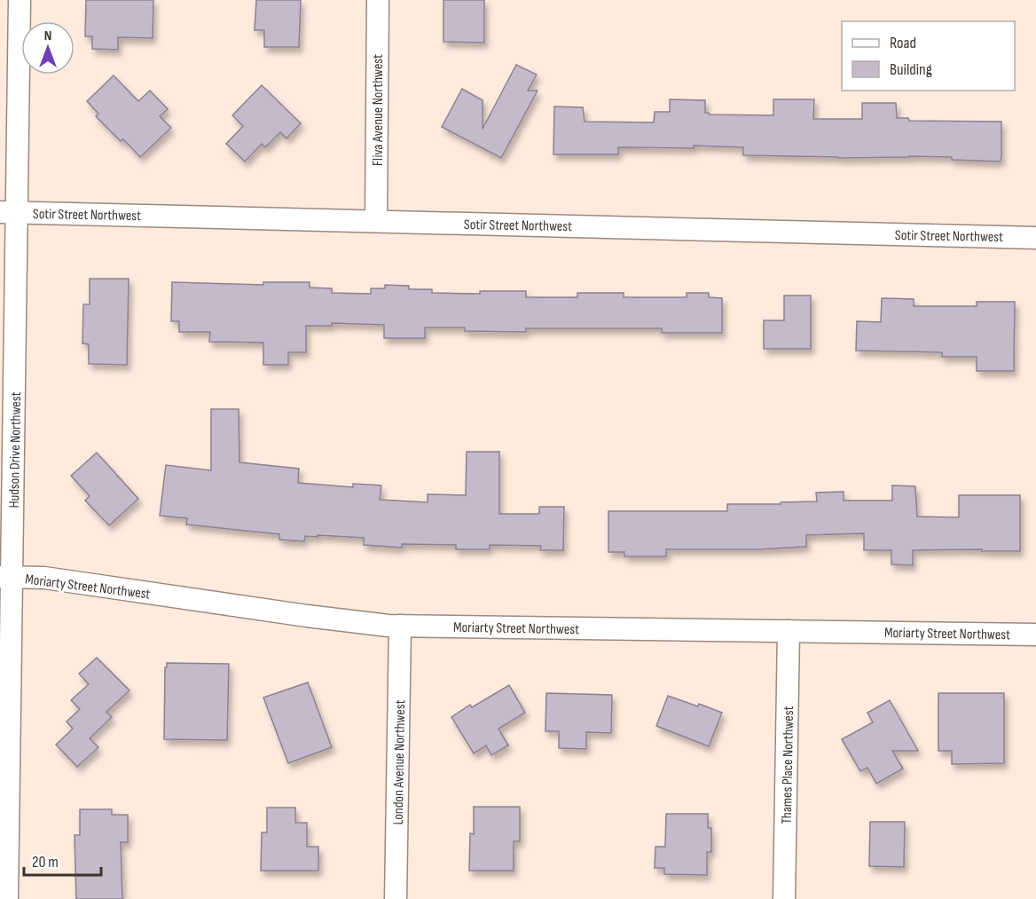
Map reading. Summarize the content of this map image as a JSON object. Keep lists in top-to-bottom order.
{
  "streets": {
    "street": [
      "Fliva Avenue Northwest",
      "Sotir Street Northwest",
      "Hudson Drive Northwest",
      "Moriarty Street Northwest",
      "London Avenue Northwest",
      "Thames Place Northwest"
    ]
  },
  "crossings": [
    ["Fliva Avenue Northwest", "Sotir Street Northwest"],
    ["Sotir Street Northwest", "Hudson Drive Northwest"],
    ["Hudson Drive Northwest", "Moriarty Street Northwest"],
    ["Moriarty Street Northwest", "London Avenue Northwest"],
    ["Moriarty Street Northwest", "Thames Place Northwest"]
  ],
  "legend": ["Road", "Building"],
  "scale_bar": "20 m",
  "north": "top"
}
